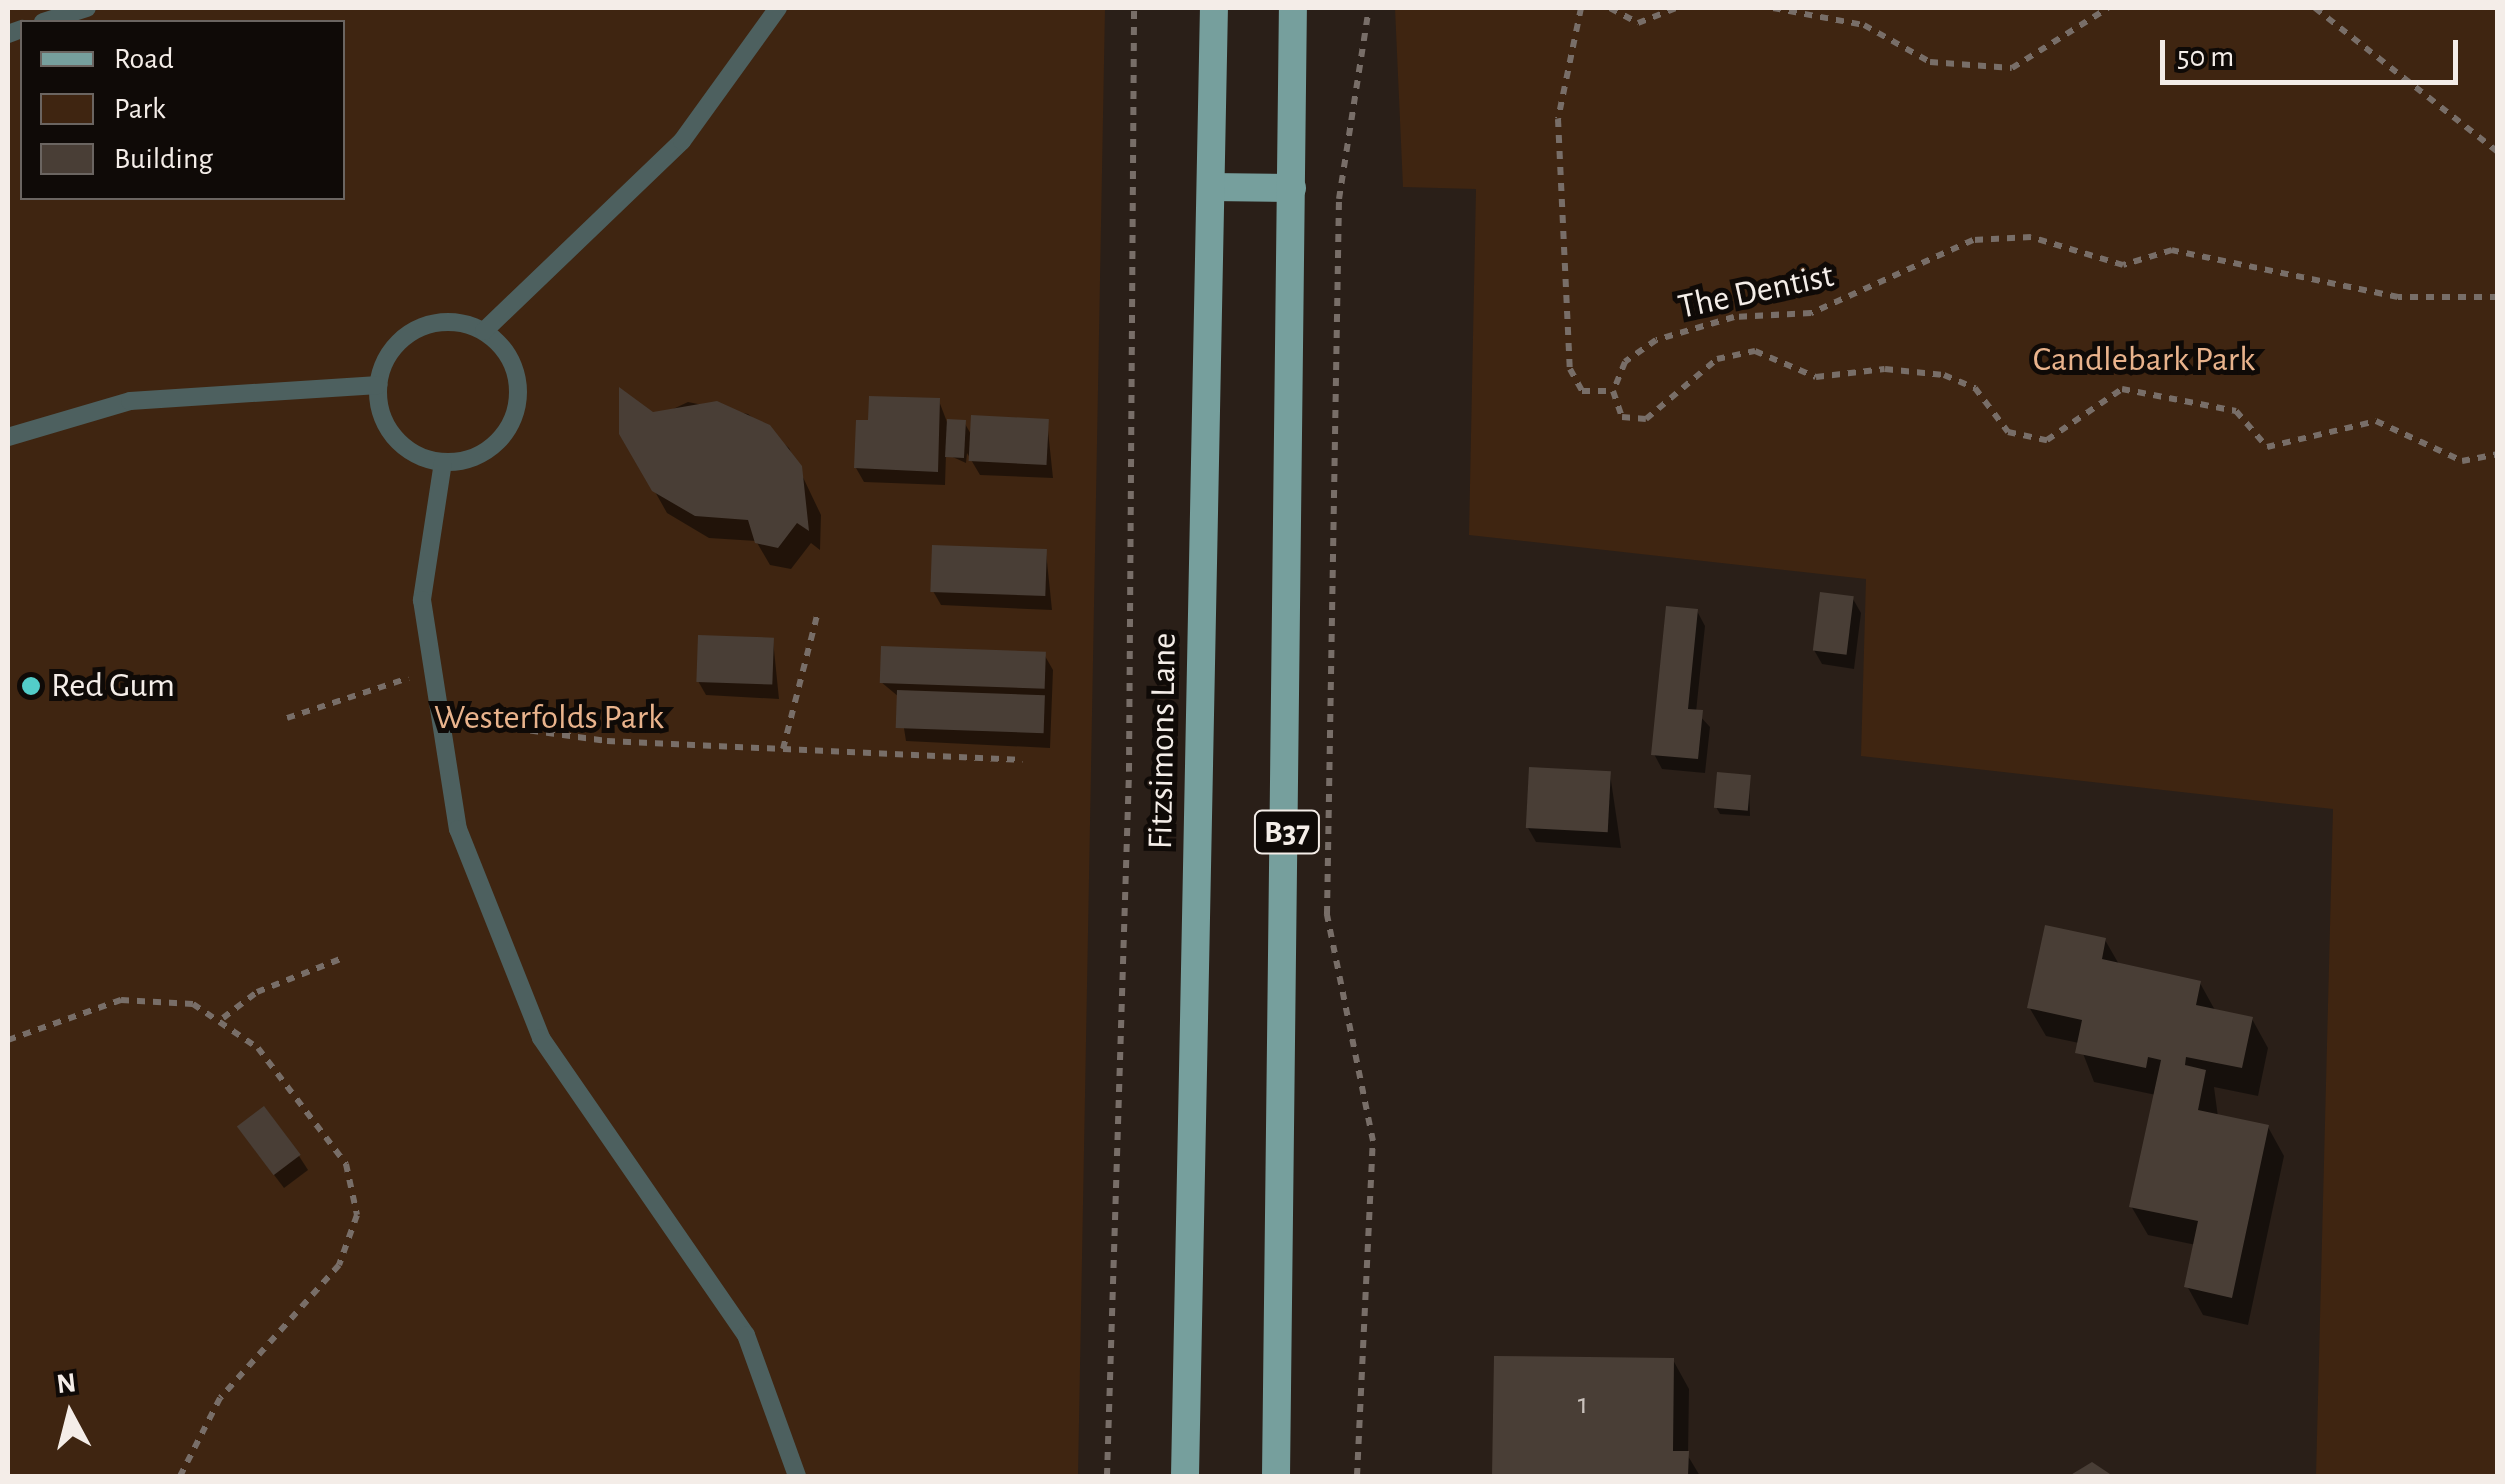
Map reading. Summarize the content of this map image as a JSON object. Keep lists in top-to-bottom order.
{
  "streets": {
    "main road": ["Fitzsimons Lane", "B37"],
    "path": ["The Dentist"]
  },
  "parks": ["Candlebark Park", "Westerfolds Park"],
  "places": ["Red Gum"],
  "house_numbers": ["1"],
  "legend": ["Road", "Park", "Building"],
  "scale_bar": "50 m",
  "north": "top"
}
